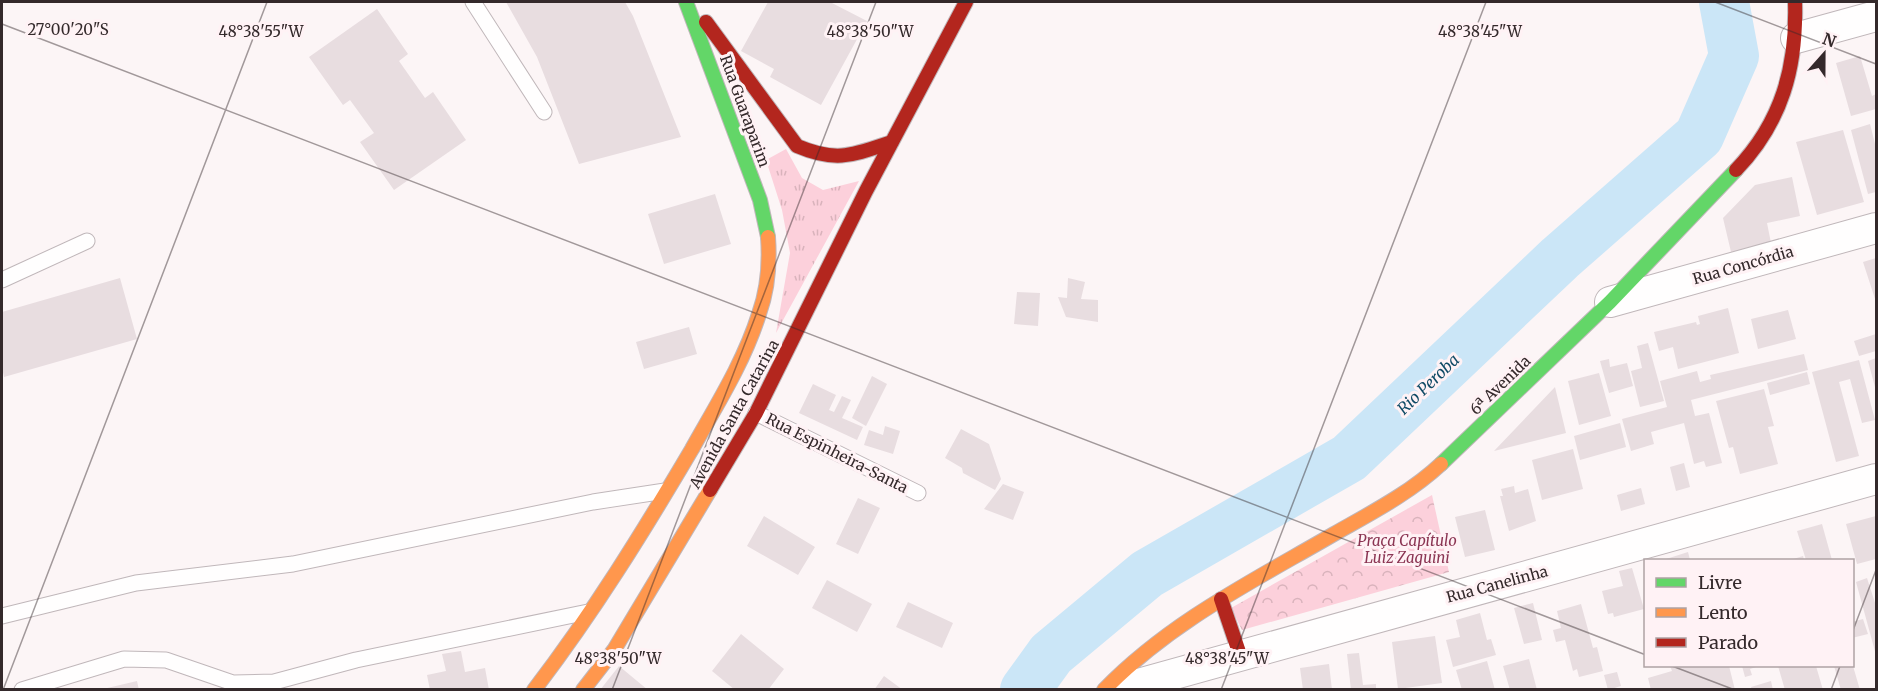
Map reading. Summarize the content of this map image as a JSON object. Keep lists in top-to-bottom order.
{
  "streets": {
    "main road": ["Rua Guaraparim", "6ª Avenida", "Avenida Santa Catarina"],
    "street": ["Rua Concórdia", "Rua Canelinha"],
    "lane": ["Rua Espinheira-Santa"]
  },
  "crossings": [
    ["Rua Guaraparim", "Avenida Santa Catarina"],
    ["Rua Concórdia", "6ª Avenida"],
    ["Avenida Santa Catarina", "Rua Espinheira-Santa"]
  ],
  "water": ["Rio Peroba"],
  "parks": ["Praça Capítulo Luiz Zaguini"],
  "legend": ["Livre", "Lento", "Parado"],
  "north": "top",
  "coordinates": [
    "27°00'20\"S",
    "48°38'55\"W",
    "48°38'50\"W",
    "48°38'45\"W"
  ]
}
